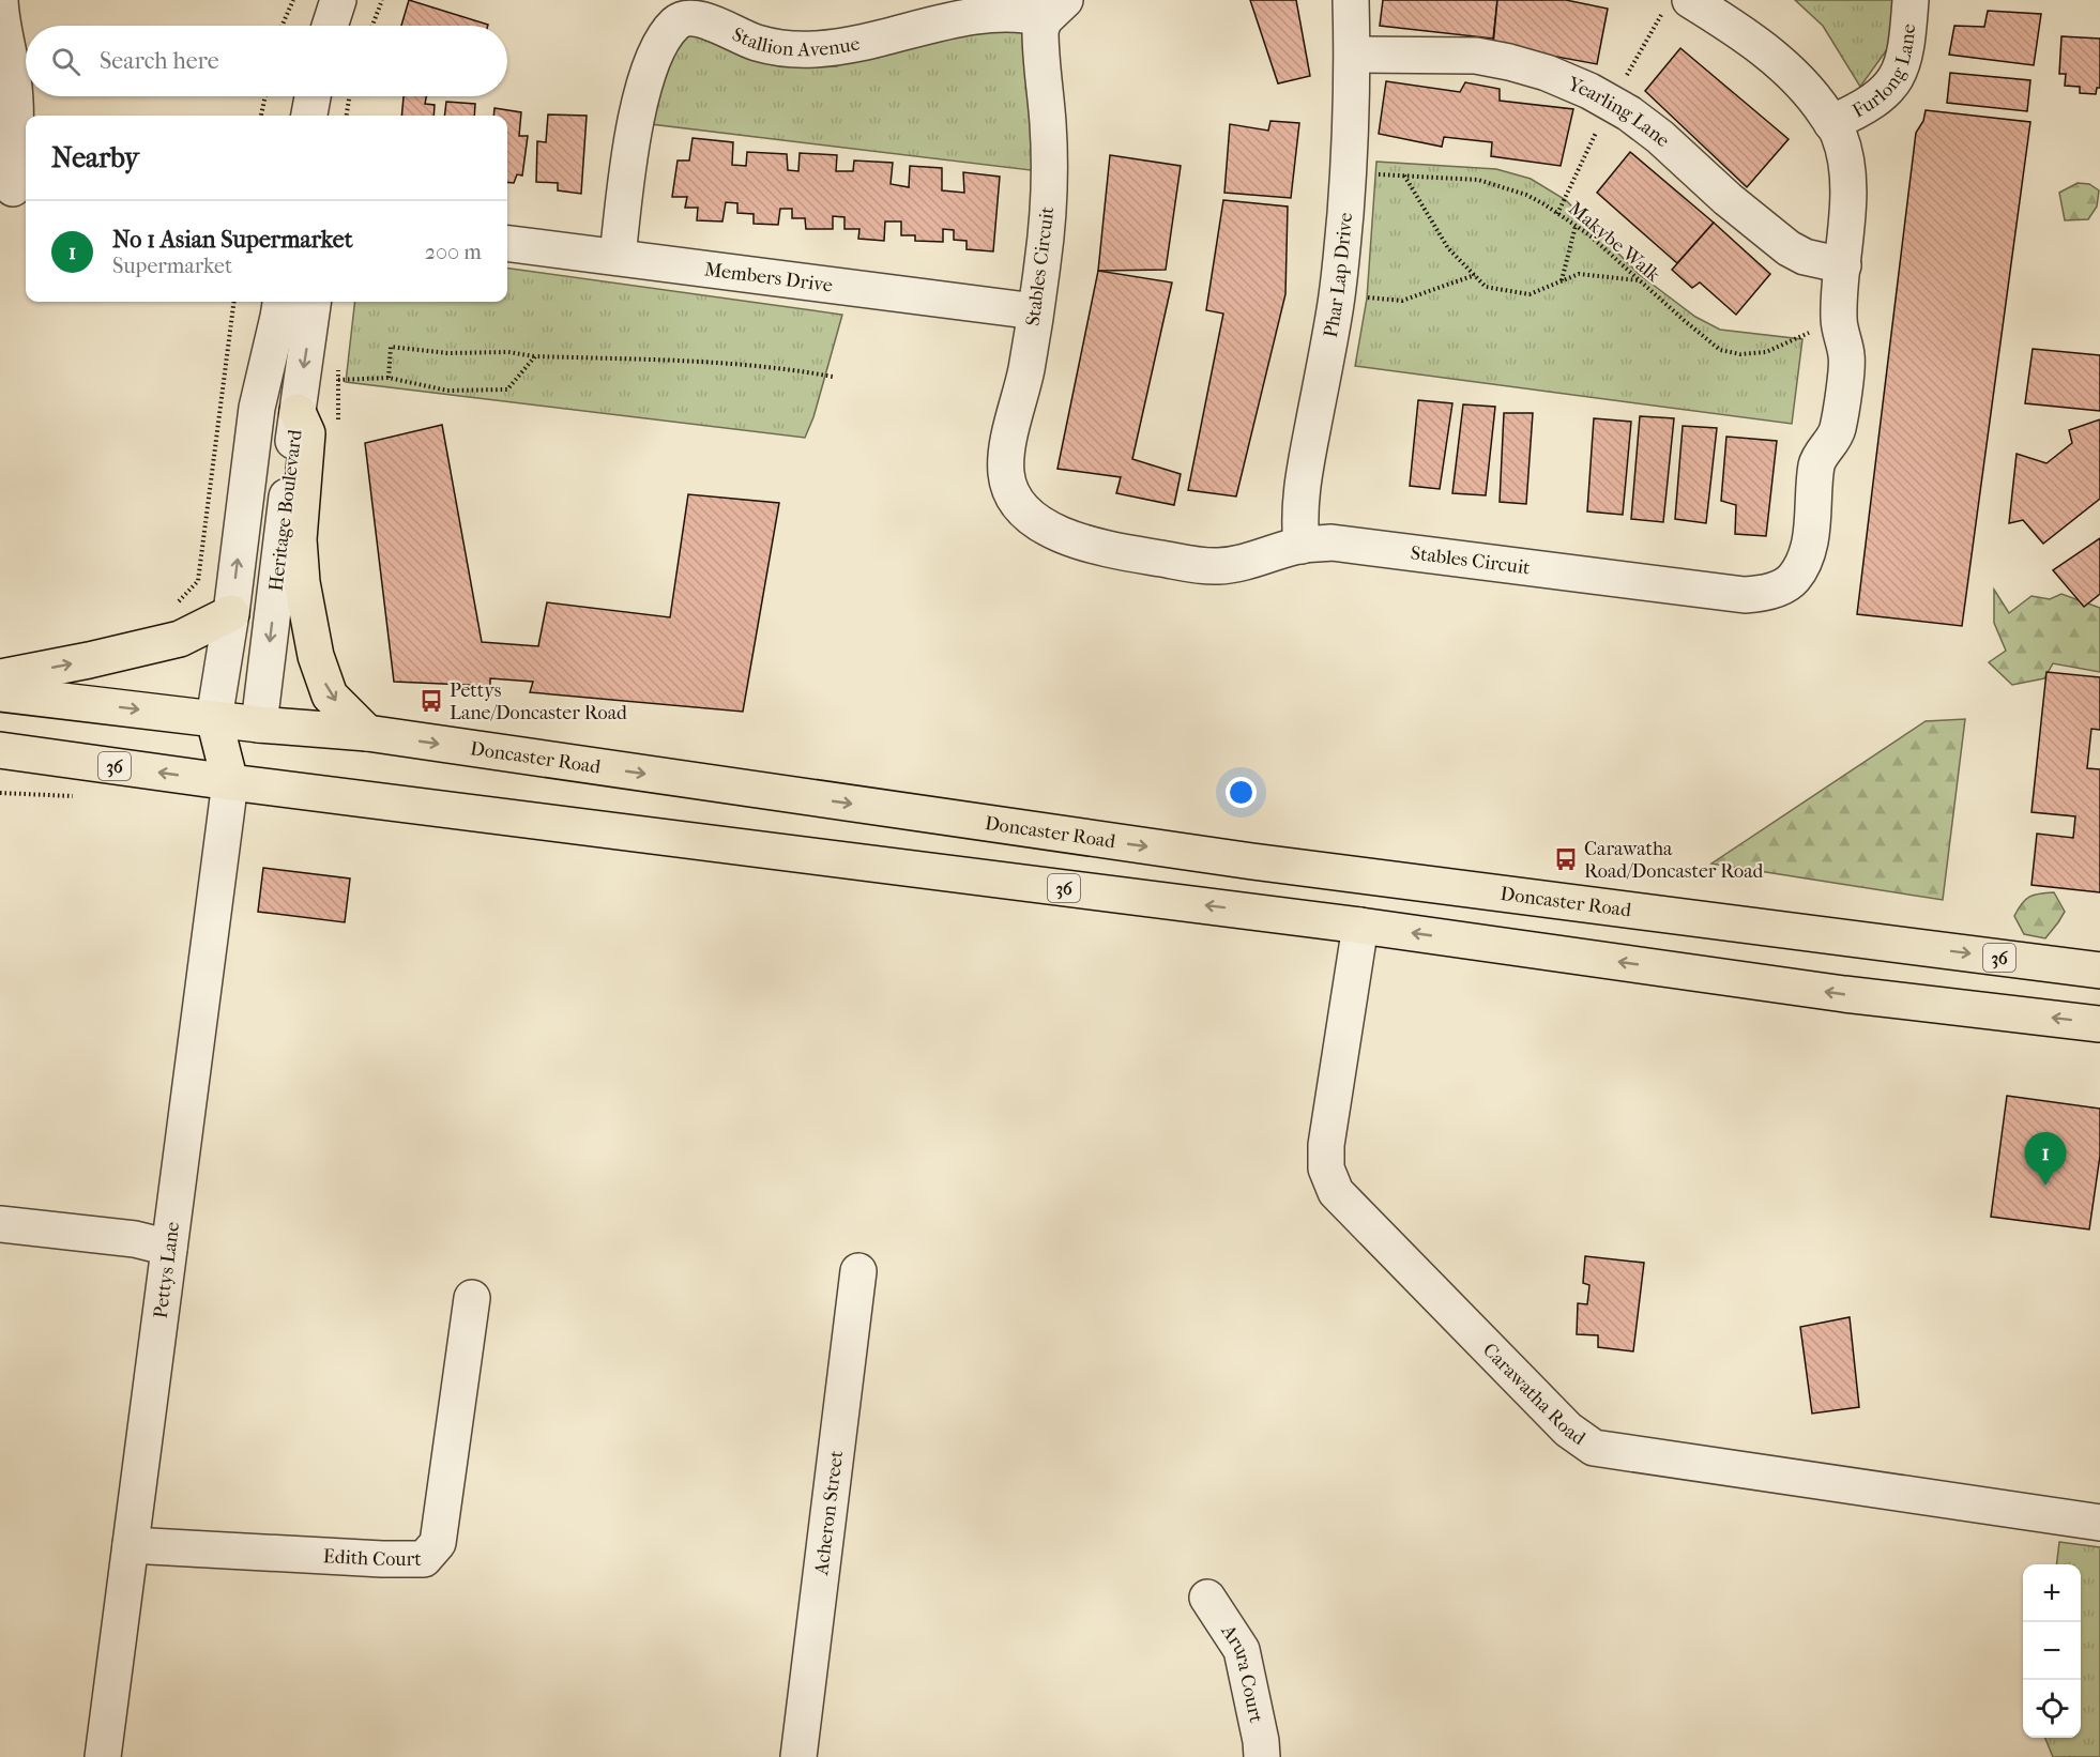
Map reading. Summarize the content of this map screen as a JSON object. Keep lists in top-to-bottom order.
{
  "streets": {
    "main road": ["Doncaster Road", "36"],
    "street": [
      "Stallion Avenue",
      "Furlong Lane",
      "Yearling Lane",
      "Stables Circuit",
      "Phar Lap Drive",
      "Members Drive",
      "Heritage Boulevard",
      "Pettys Lane",
      "Carawatha Road",
      "Acheron Street",
      "Edith Court",
      "Arura Court"
    ],
    "path": ["Makybe Walk"]
  },
  "crossings": [
    ["Stallion Avenue", "Stables Circuit"],
    ["Stallion Avenue", "Members Drive"],
    ["Furlong Lane", "Stables Circuit"],
    ["Yearling Lane", "Stables Circuit"],
    ["Yearling Lane", "Phar Lap Drive"],
    ["Makybe Walk", "Stables Circuit"],
    ["Makybe Walk", "Phar Lap Drive"],
    ["Stables Circuit", "Phar Lap Drive"],
    ["Stables Circuit", "Members Drive"],
    ["Heritage Boulevard", "Doncaster Road"],
    ["36", "Pettys Lane"],
    ["36", "Carawatha Road"],
    ["Pettys Lane", "Edith Court"]
  ],
  "places": {
    "bus stop": ["Pettys Lane/Doncaster Road", "Carawatha Road/Doncaster Road"]
  },
  "page": {
    "search": "Search here",
    "heading": "Nearby",
    "list": [
      {
        "mark": "1",
        "name": "No 1 Asian Supermarket",
        "note": "Supermarket",
        "value": "200 m"
      }
    ],
    "pins": "1",
    "map_buttons": ["+", "−"]
  }
}
